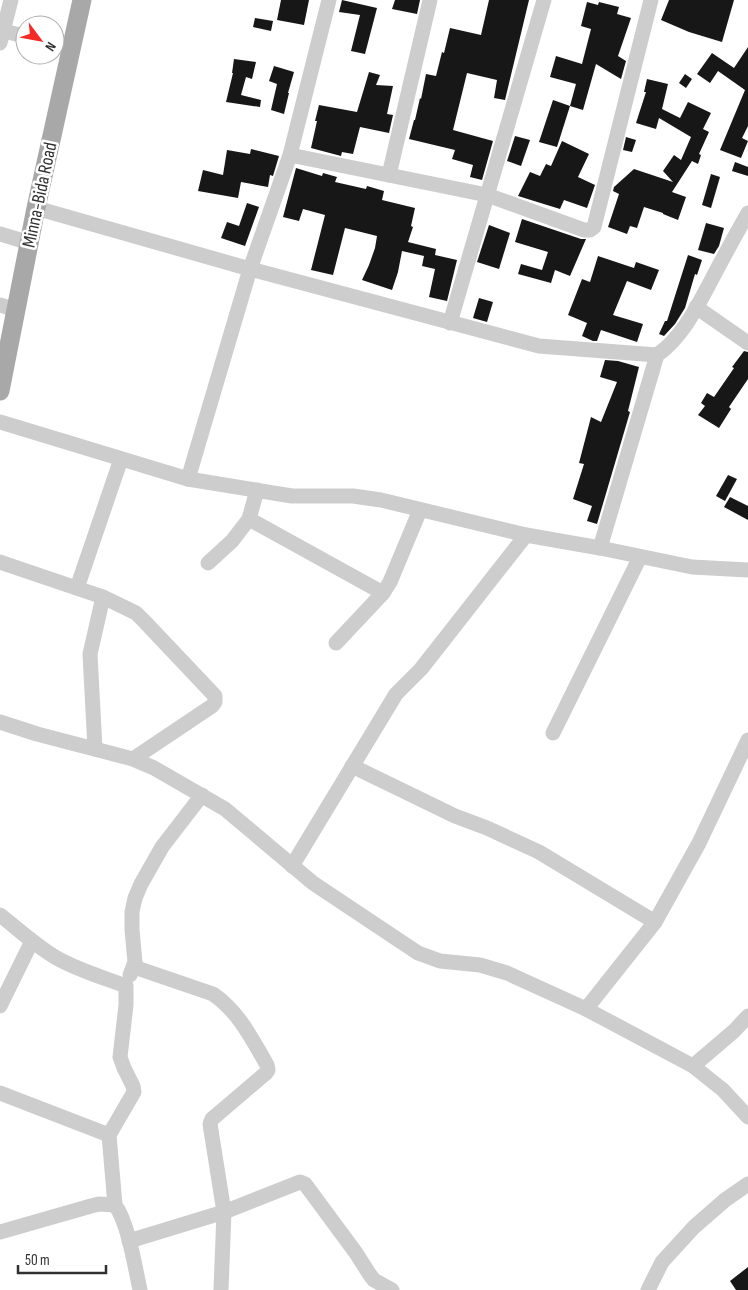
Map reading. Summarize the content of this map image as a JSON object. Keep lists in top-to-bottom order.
{
  "streets": {
    "main road": ["Minna-Bida Road"]
  },
  "scale_bar": "50 m",
  "north": "bottom right"
}
